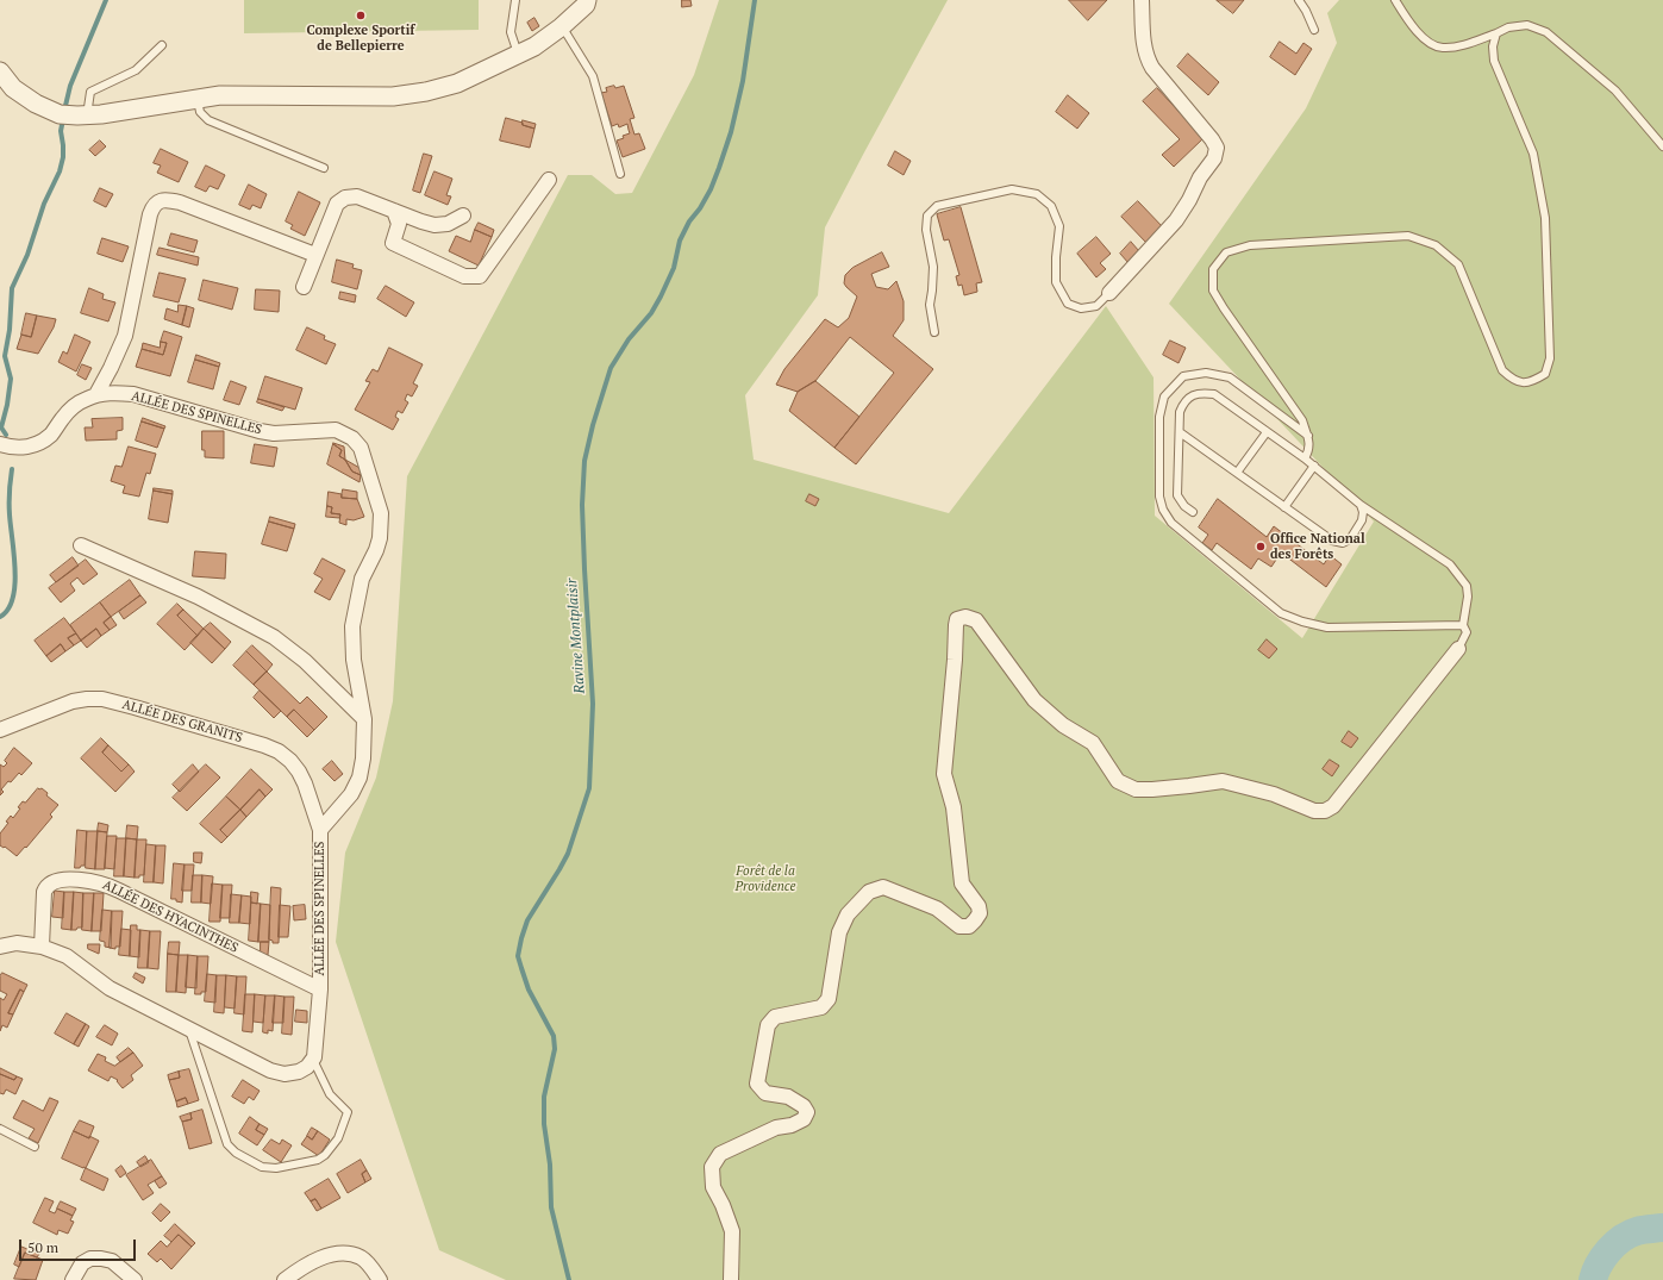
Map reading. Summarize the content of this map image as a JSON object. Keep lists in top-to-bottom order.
{
  "streets": {
    "street": ["ALLÉE DES SPINELLES", "ALLÉE DES GRANITS", "ALLÉE DES HYACINTHES"]
  },
  "crossings": [
    ["ALLÉE DES SPINELLES", "ALLÉE DES GRANITS"],
    ["ALLÉE DES SPINELLES", "ALLÉE DES HYACINTHES"]
  ],
  "water": ["Ravine Montplaisir"],
  "parks": ["Forêt de la Providence"],
  "places": ["Complexe Sportif de Bellepierre", "Office National des Forêts"],
  "scale_bar": "50 m"
}
